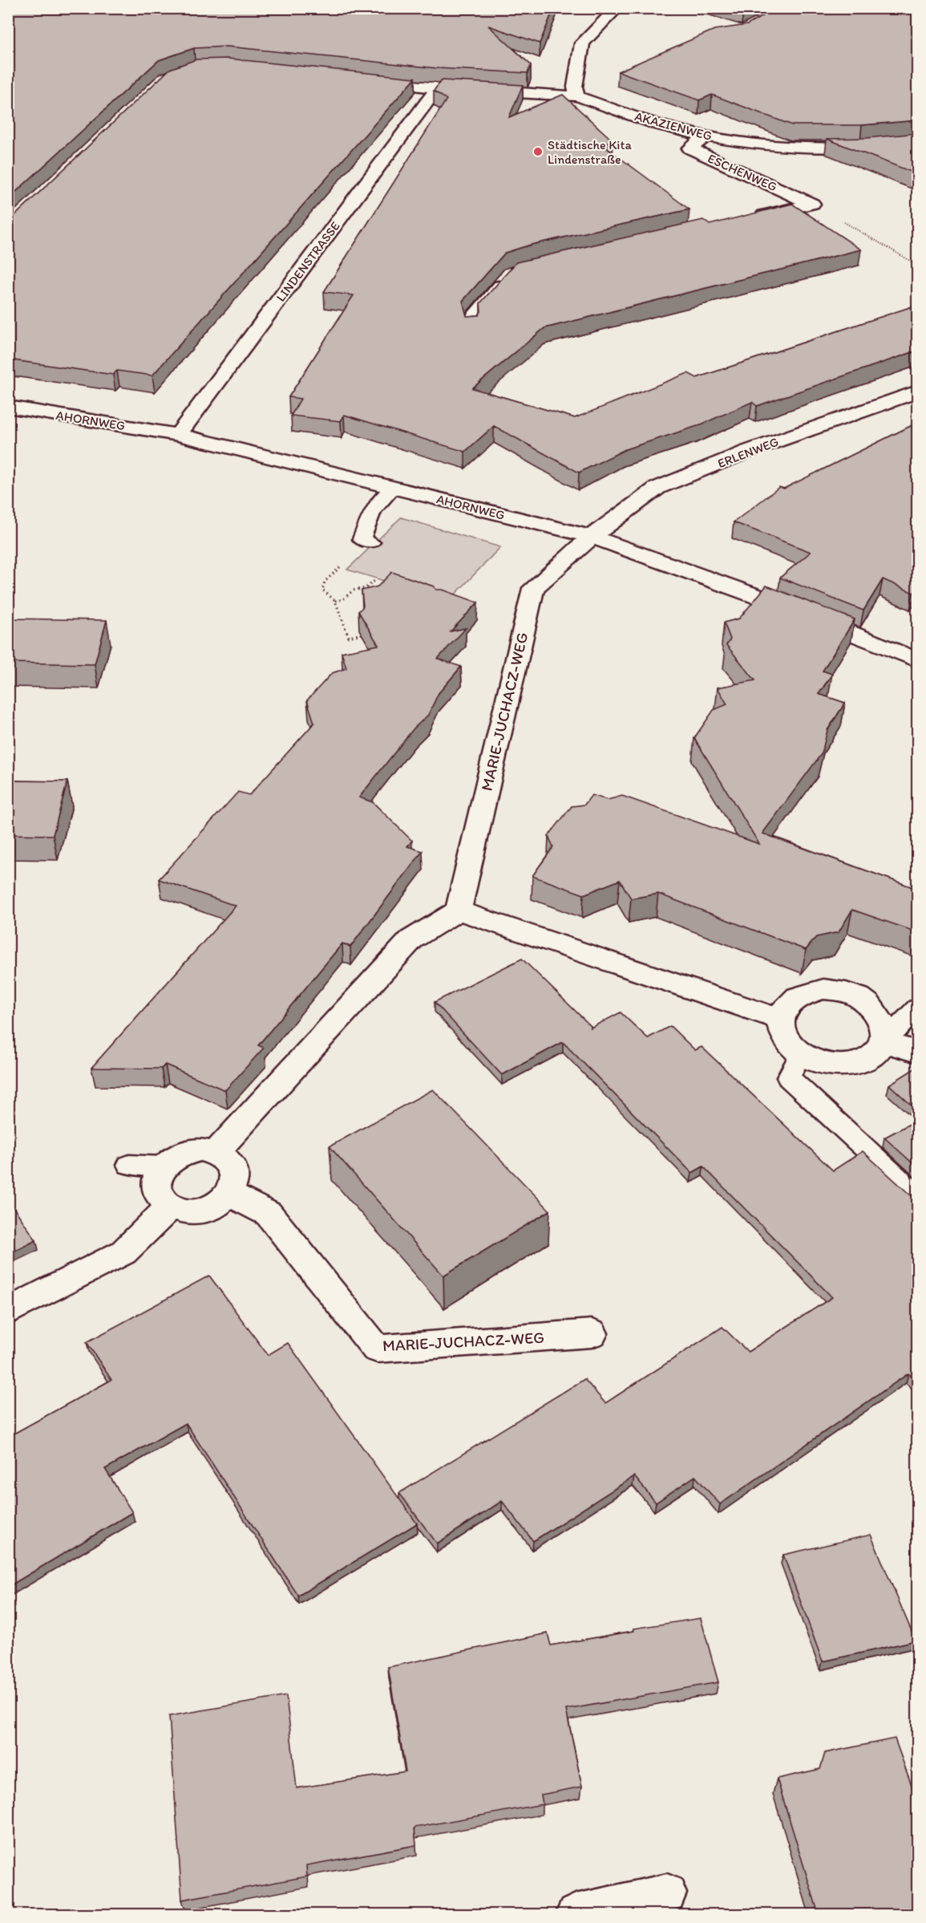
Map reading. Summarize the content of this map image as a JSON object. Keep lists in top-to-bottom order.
{
  "streets": {
    "street": [
      "AKAZIENWEG",
      "ESCHENWEG",
      "LINDENSTRASSE",
      "AHORNWEG",
      "ERLENWEG",
      "MARIE-JUCHACZ-WEG"
    ]
  },
  "crossings": [
    ["AKAZIENWEG", "ESCHENWEG"],
    ["AKAZIENWEG", "LINDENSTRASSE"],
    ["LINDENSTRASSE", "AHORNWEG"],
    ["AHORNWEG", "ERLENWEG"],
    ["AHORNWEG", "MARIE-JUCHACZ-WEG"],
    ["ERLENWEG", "MARIE-JUCHACZ-WEG"]
  ],
  "places": ["Städtische Kita Lindenstraße"]
}
